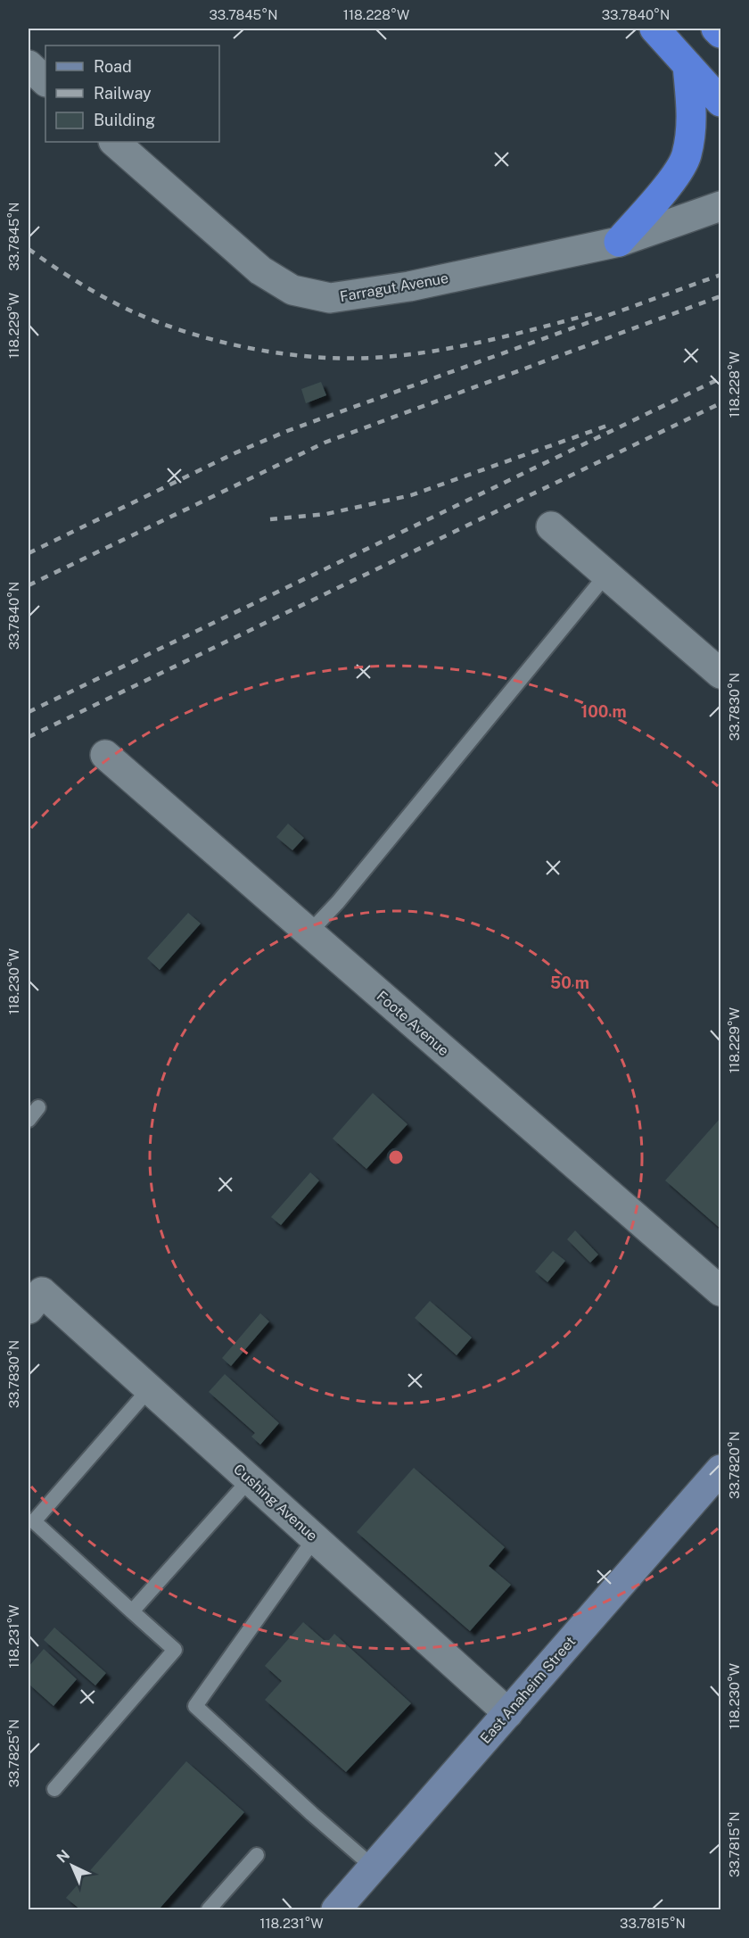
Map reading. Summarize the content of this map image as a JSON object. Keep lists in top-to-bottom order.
{
  "streets": {
    "main road": ["East Anaheim Street"],
    "street": ["Farragut Avenue", "Foote Avenue", "Cushing Avenue"]
  },
  "crossings": [
    ["Cushing Avenue", "East Anaheim Street"]
  ],
  "legend": ["Road", "Railway", "Building"],
  "north": "top left",
  "coordinates": [
    "33.7845°N",
    "118.228°W",
    "33.7840°N",
    "118.229°W",
    "33.7830°N",
    "118.230°W",
    "33.7820°N",
    "118.231°W",
    "33.7825°N",
    "33.7815°N"
  ],
  "rings": ["100 m", "50 m"]
}
